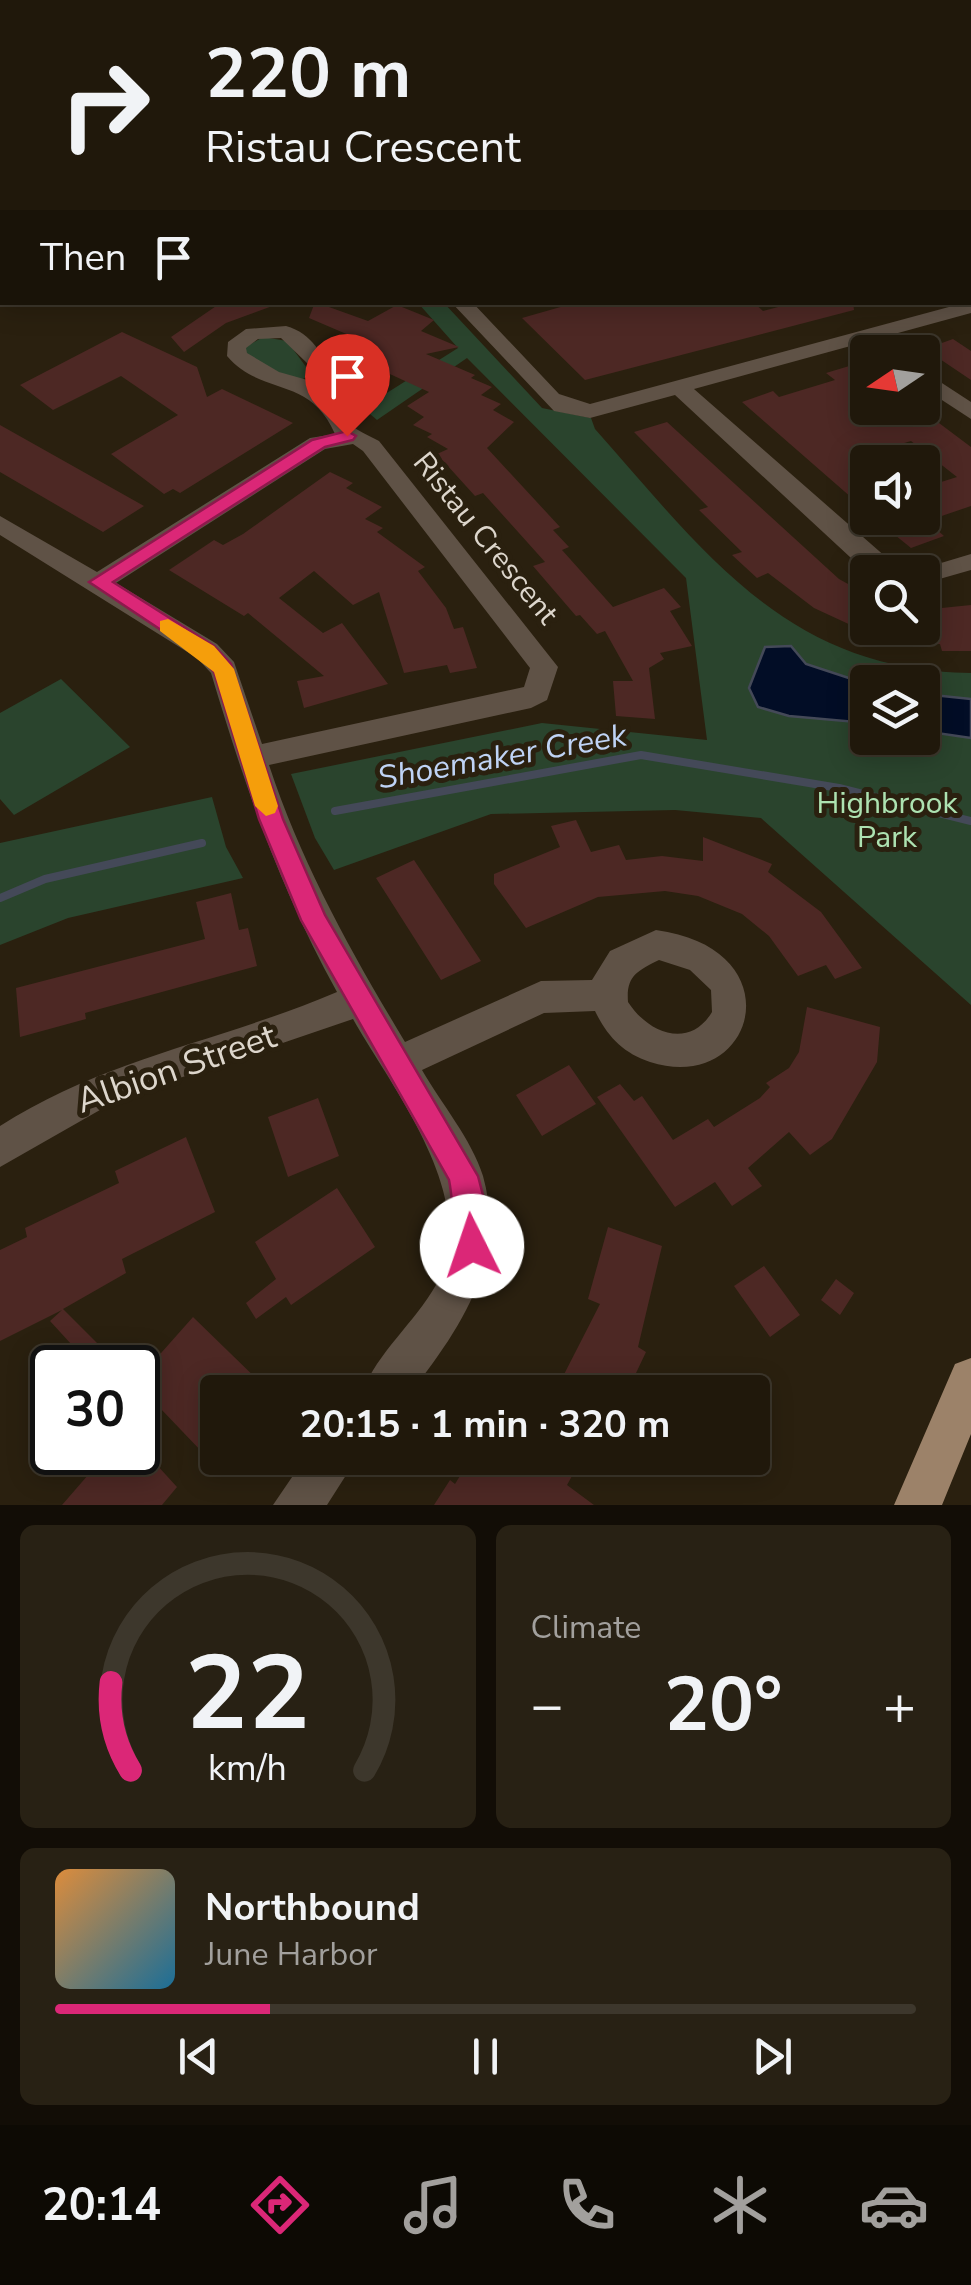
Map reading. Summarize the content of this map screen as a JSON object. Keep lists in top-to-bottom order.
{
  "streets": {
    "street": ["Ristau Crescent", "Albion Street"]
  },
  "water": ["Shoemaker Creek"],
  "parks": ["Highbrook Park"],
  "north": "left",
  "page": {
    "turn": ["220 m", "Ristau Crescent"],
    "then": "Then",
    "limit": "30",
    "trip": "20:15 · 1 min · 320 m",
    "tile": "Climate",
    "heat": ["−", "20°", "+"],
    "song": ["Northbound", "June Harbor"],
    "tabs": "20:14",
    "gauge": ["22", "km/h"]
  }
}
